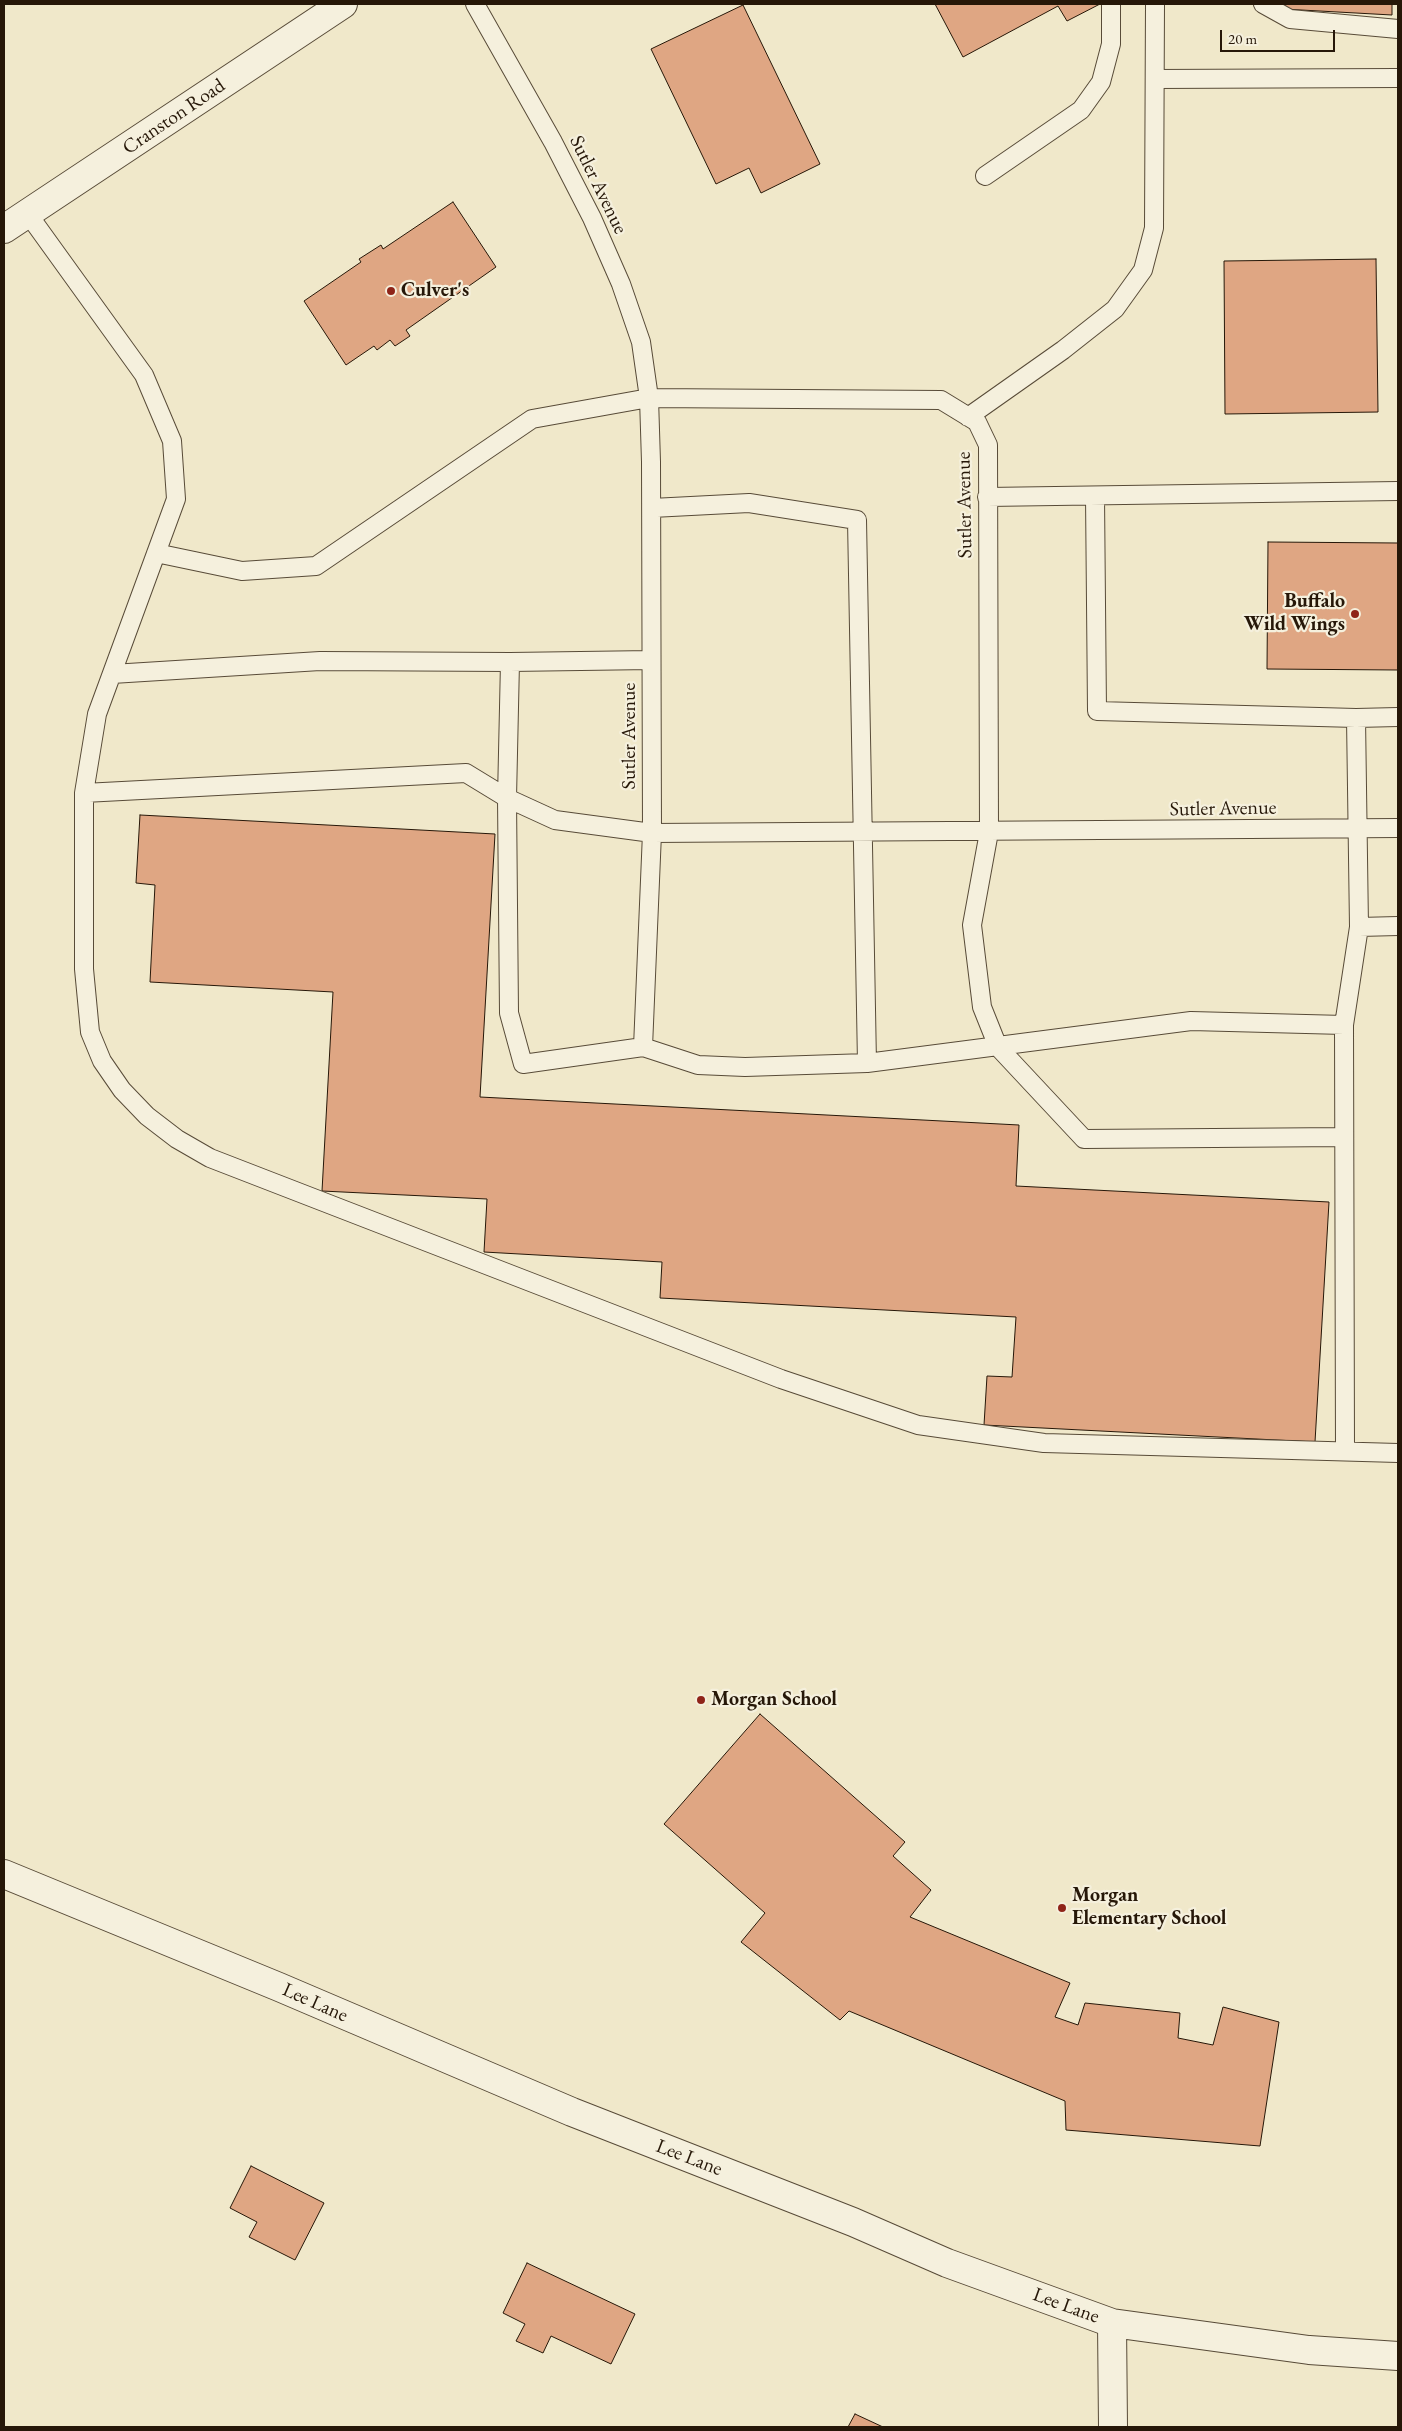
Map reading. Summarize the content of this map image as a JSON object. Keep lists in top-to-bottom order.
{
  "streets": {
    "street": ["Cranston Road", "Lee Lane"],
    "lane": ["Sutler Avenue"]
  },
  "places": [
    "Culver's",
    "Buffalo Wild Wings",
    "Morgan School",
    "Morgan Elementary School"
  ],
  "scale_bar": "20 m"
}
